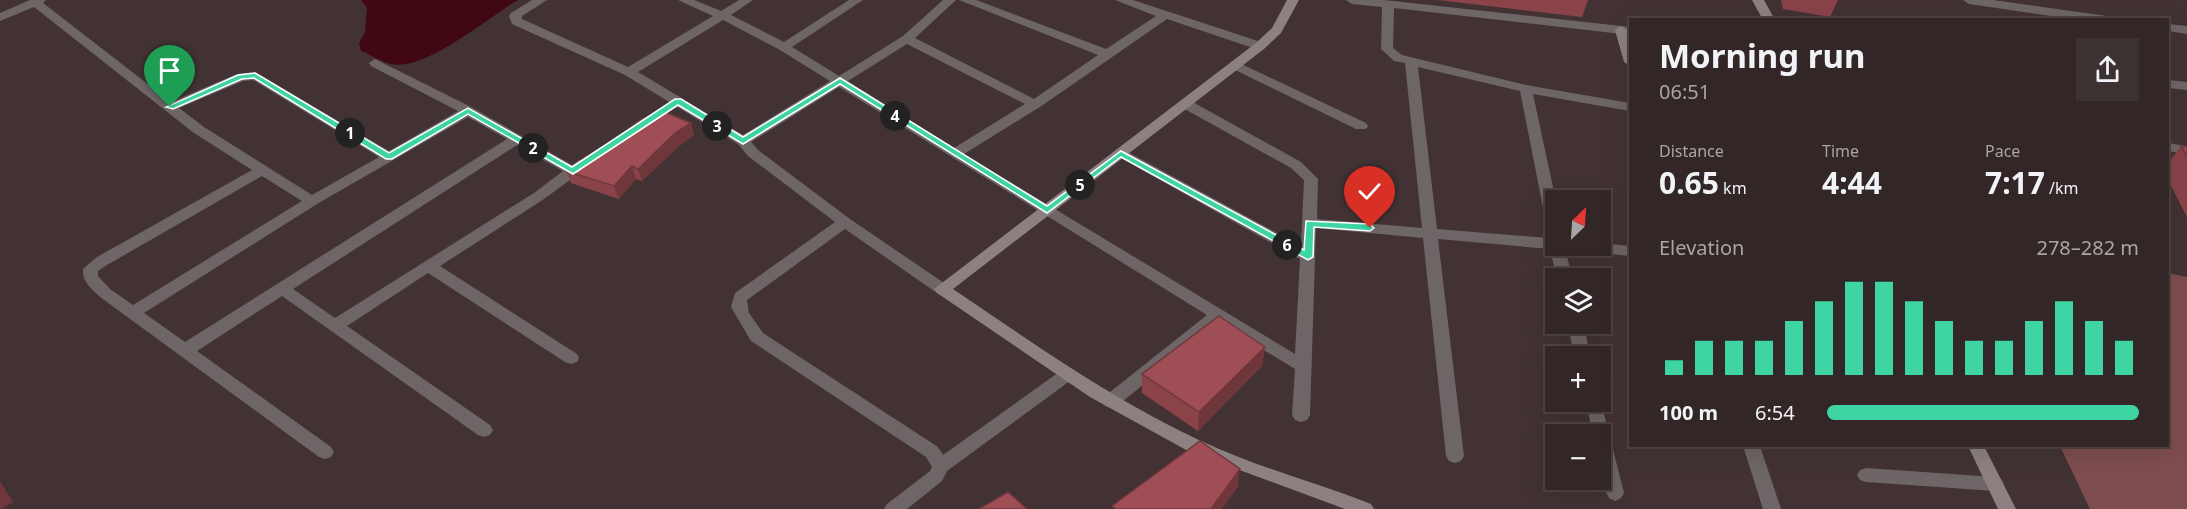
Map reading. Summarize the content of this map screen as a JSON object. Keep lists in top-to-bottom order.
{
  "north": "top right",
  "page": {
    "heading": ["Morning run", "06:51"],
    "pins": [
      "4",
      "3",
      "1",
      "2",
      "5",
      "6"
    ],
    "stats": [
      ["Distance", "0.65 km"],
      ["Time", "4:44"],
      ["Pace", "7:17 /km"]
    ],
    "map_buttons": ["+", "−"],
    "chart": ["Elevation", "278–282 m"],
    "list": [
      {
        "name": "100 m",
        "note": "6:54"
      }
    ]
  }
}
